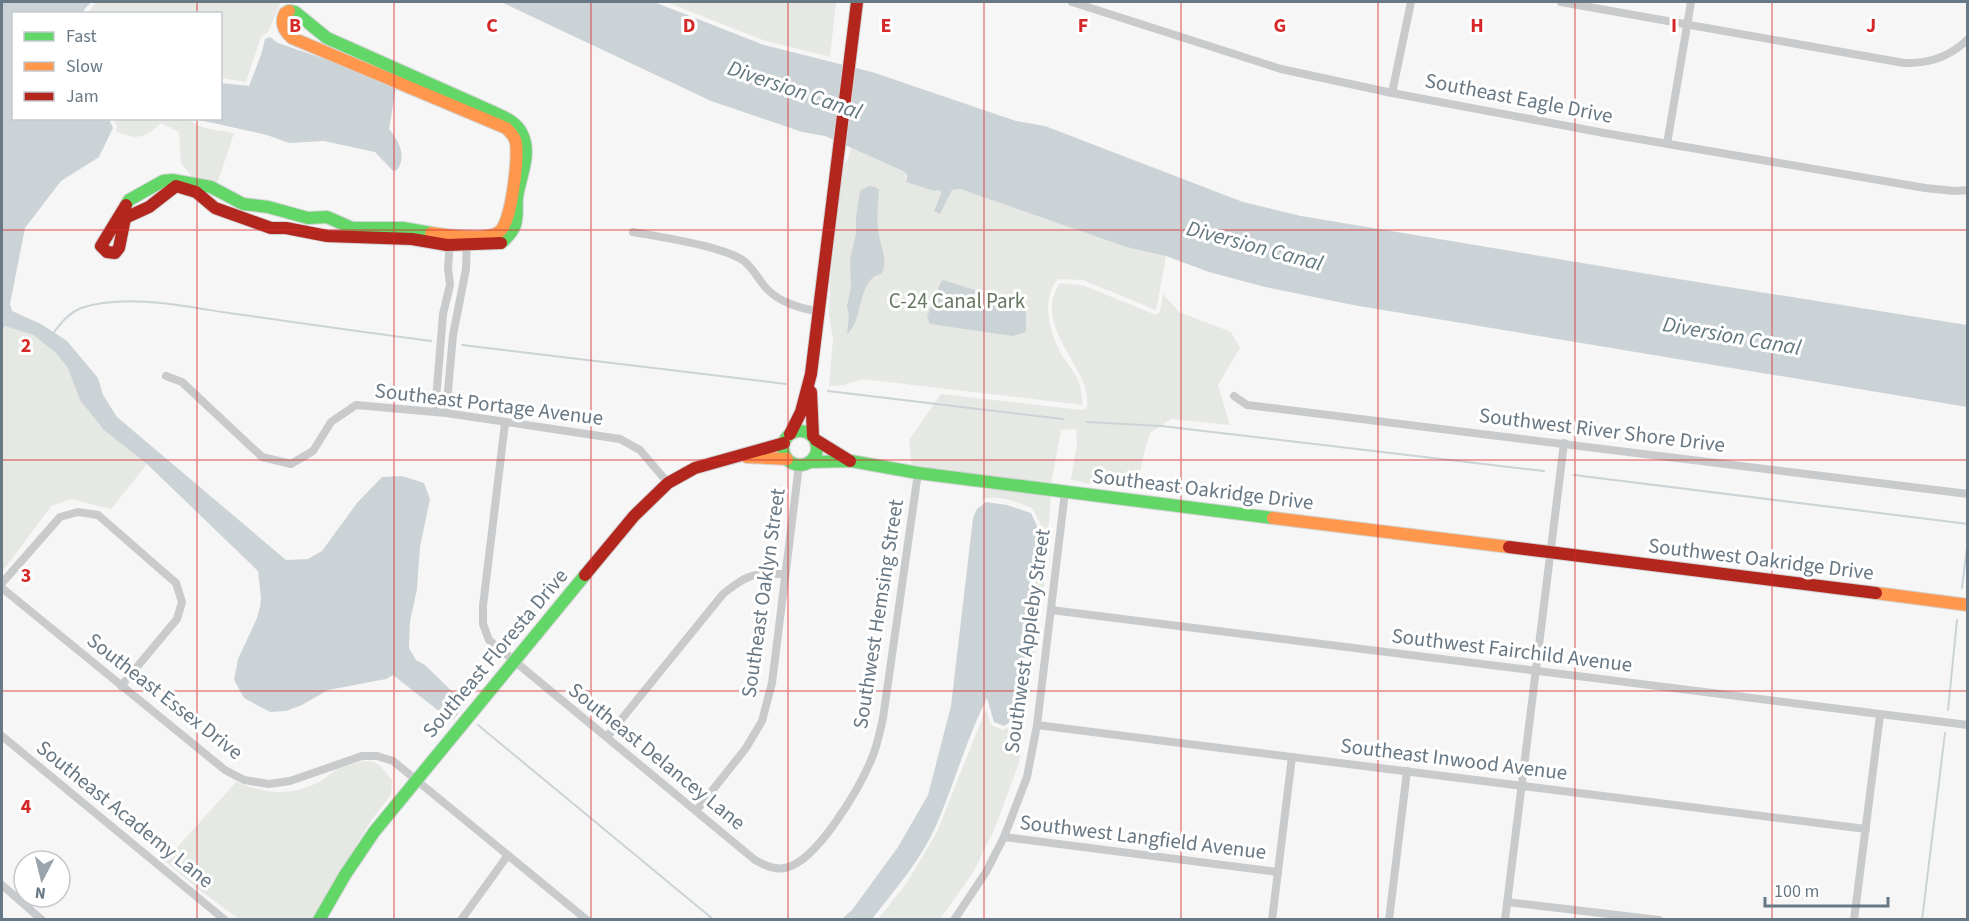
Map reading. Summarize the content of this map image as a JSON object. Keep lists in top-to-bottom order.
{
  "streets": {
    "street": [
      "Southeast Eagle Drive",
      "Southeast Portage Avenue",
      "Southwest River Shore Drive",
      "Southeast Oakridge Drive",
      "Southwest Oakridge Drive",
      "Southeast Oaklyn Street",
      "Southwest Hemsing Street",
      "Southwest Appleby Street",
      "Southwest Fairchild Avenue",
      "Southeast Floresta Drive",
      "Southeast Essex Drive",
      "Southeast Delancey Lane",
      "Southeast Inwood Avenue",
      "Southeast Academy Lane",
      "Southwest Langfield Avenue"
    ]
  },
  "crossings": [
    ["Southeast Portage Avenue", "Southeast Floresta Drive"],
    ["Southeast Portage Avenue", "Southeast Delancey Lane"],
    ["Southeast Oakridge Drive", "Southwest Oakridge Drive"],
    ["Southeast Oakridge Drive", "Southeast Oaklyn Street"],
    ["Southeast Oakridge Drive", "Southwest Hemsing Street"],
    ["Southeast Oakridge Drive", "Southwest Appleby Street"],
    ["Southeast Oakridge Drive", "Southeast Floresta Drive"],
    ["Southeast Oaklyn Street", "Southeast Floresta Drive"],
    ["Southeast Oaklyn Street", "Southeast Delancey Lane"],
    ["Southwest Hemsing Street", "Southeast Delancey Lane"],
    ["Southwest Appleby Street", "Southwest Fairchild Avenue"],
    ["Southwest Appleby Street", "Southeast Inwood Avenue"],
    ["Southwest Appleby Street", "Southwest Langfield Avenue"],
    ["Southeast Floresta Drive", "Southeast Essex Drive"],
    ["Southeast Floresta Drive", "Southeast Delancey Lane"]
  ],
  "water": ["Diversion Canal"],
  "parks": ["C-24 Canal Park"],
  "legend": ["Fast", "Slow", "Jam"],
  "scale_bar": "100 m",
  "north": "bottom",
  "grid": {
    "columns": [
      "B",
      "C",
      "D",
      "E",
      "F",
      "G",
      "H",
      "I",
      "J"
    ],
    "rows": ["2", "3", "4"]
  }
}
